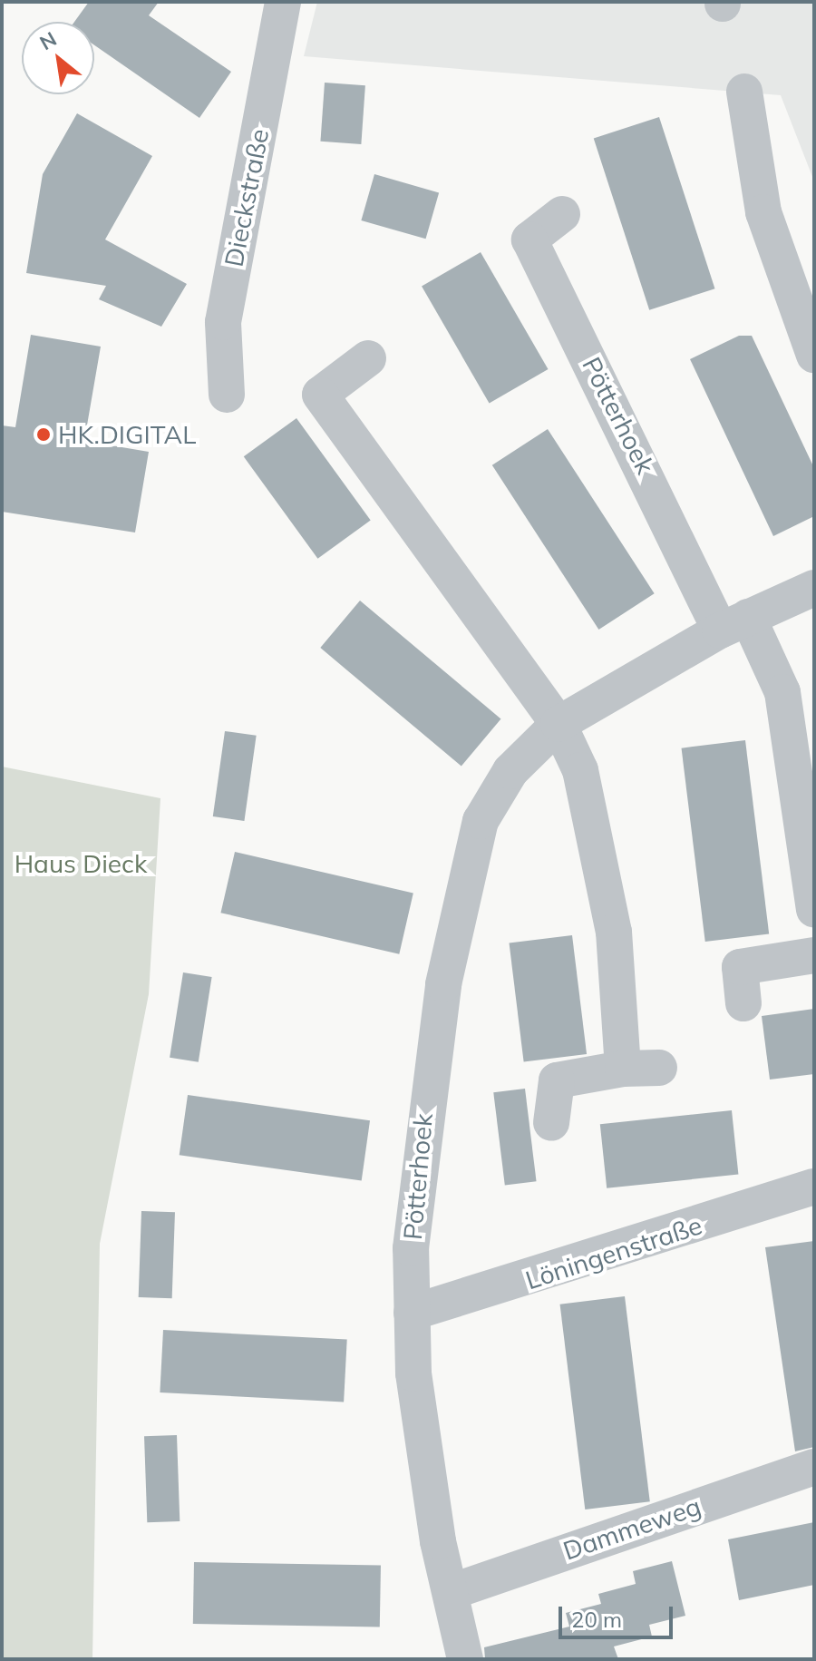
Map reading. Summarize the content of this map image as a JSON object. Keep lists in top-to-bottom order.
{
  "streets": {
    "street": [
      "Dieckstraße",
      "Pötterhoek",
      "Löningenstraße",
      "Dammeweg"
    ]
  },
  "crossings": [
    ["Pötterhoek", "Löningenstraße"],
    ["Pötterhoek", "Dammeweg"]
  ],
  "parks": ["Haus Dieck"],
  "places": ["HK.DIGITAL"],
  "scale_bar": "20 m",
  "north": "top left"
}
